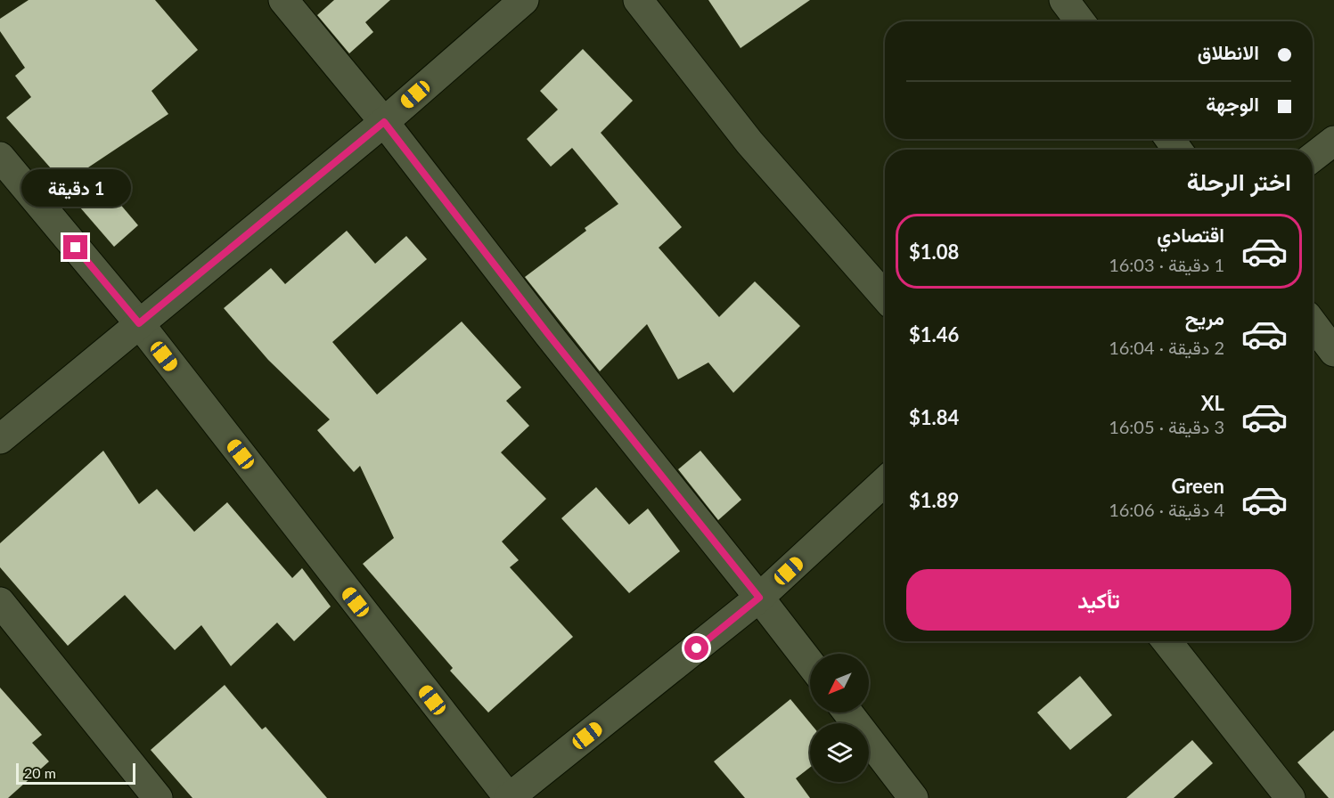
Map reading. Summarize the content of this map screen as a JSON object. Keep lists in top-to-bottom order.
{
  "scale_bar": "20 m",
  "north": "bottom left",
  "page": {
    "banner": ["الانطلاق", "الوجهة"],
    "heading": "اختر الرحلة",
    "bubble": "1 دقيقة",
    "list": [
      {
        "name": "اقتصادي",
        "note": "1 دقيقة · 16:03",
        "value": "$1.08"
      },
      {
        "name": "مريح",
        "note": "2 دقيقة · 16:04",
        "value": "$1.46"
      },
      {
        "name": "XL",
        "note": "3 دقيقة · 16:05",
        "value": "$1.84"
      },
      {
        "name": "Green",
        "note": "4 دقيقة · 16:06",
        "value": "$1.89"
      }
    ],
    "buttons": "تأكيد",
    "scale": "20 m"
  }
}
